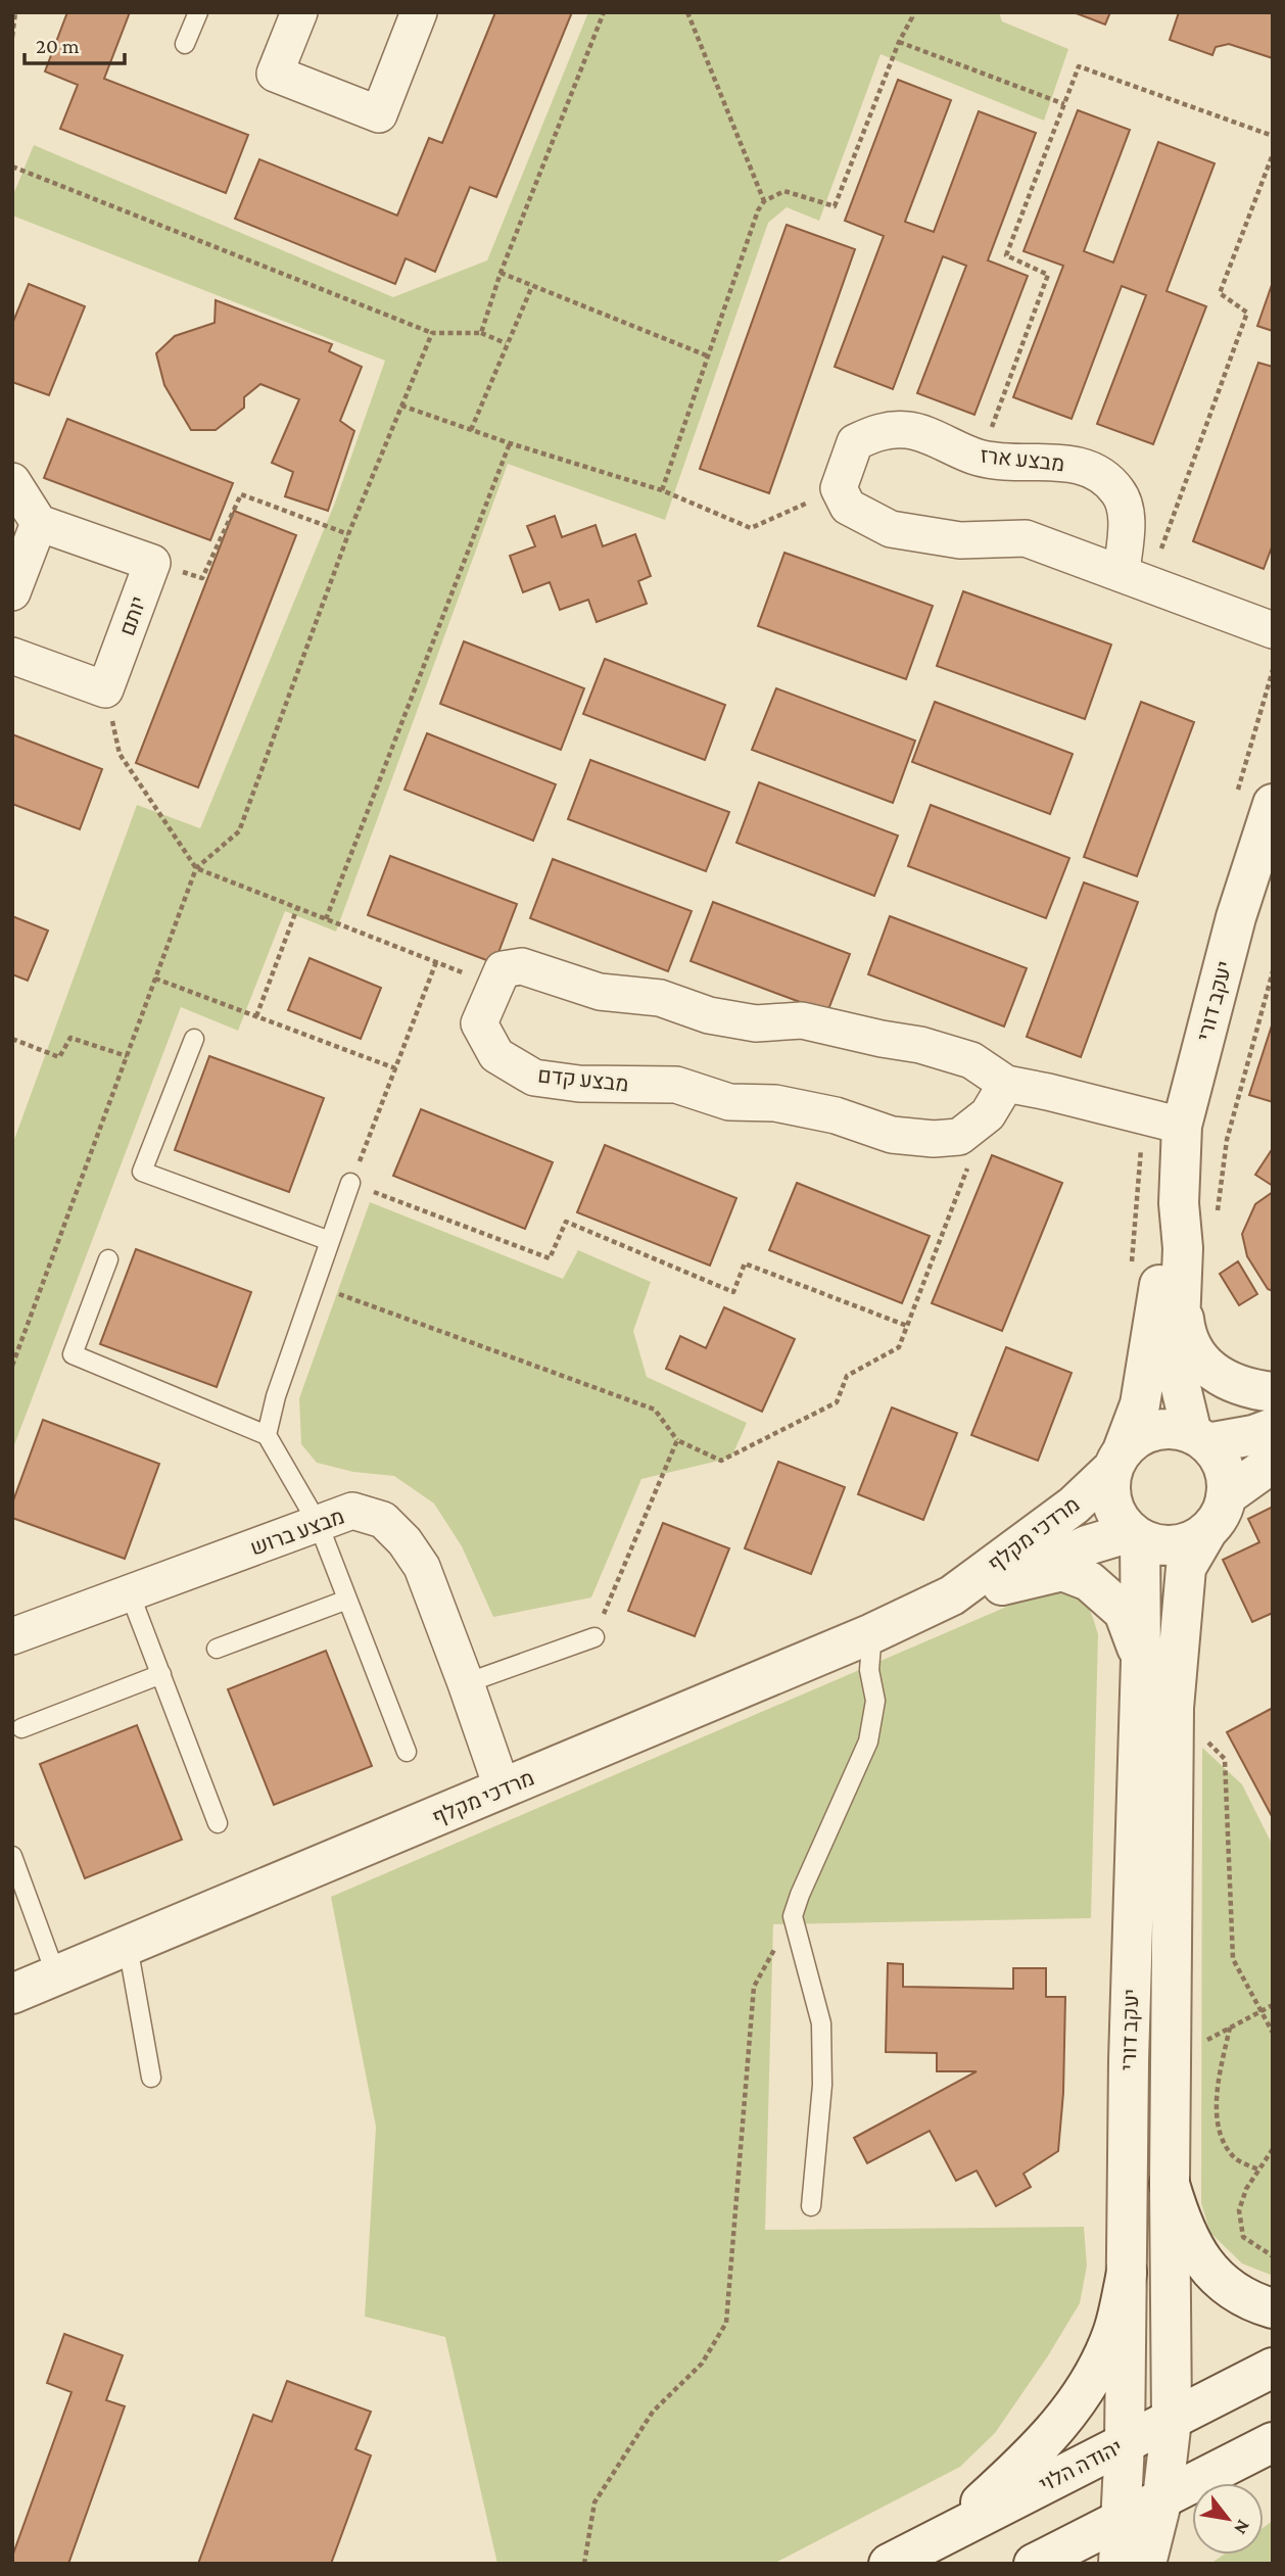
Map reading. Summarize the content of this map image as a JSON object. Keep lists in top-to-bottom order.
{
  "streets": {
    "street": [
      "מבצע ארז",
      "יותם",
      "יעקב דורי",
      "מבצע קדם",
      "מבצע ברוש",
      "מרדכי מקלף",
      "יהודה הלוי"
    ]
  },
  "crossings": [
    ["יעקב דורי", "מבצע קדם"],
    ["יעקב דורי", "מרדכי מקלף"],
    ["יעקב דורי", "יהודה הלוי"],
    ["מבצע ברוש", "מרדכי מקלף"]
  ],
  "scale_bar": "20 m",
  "north": "bottom right"
}
